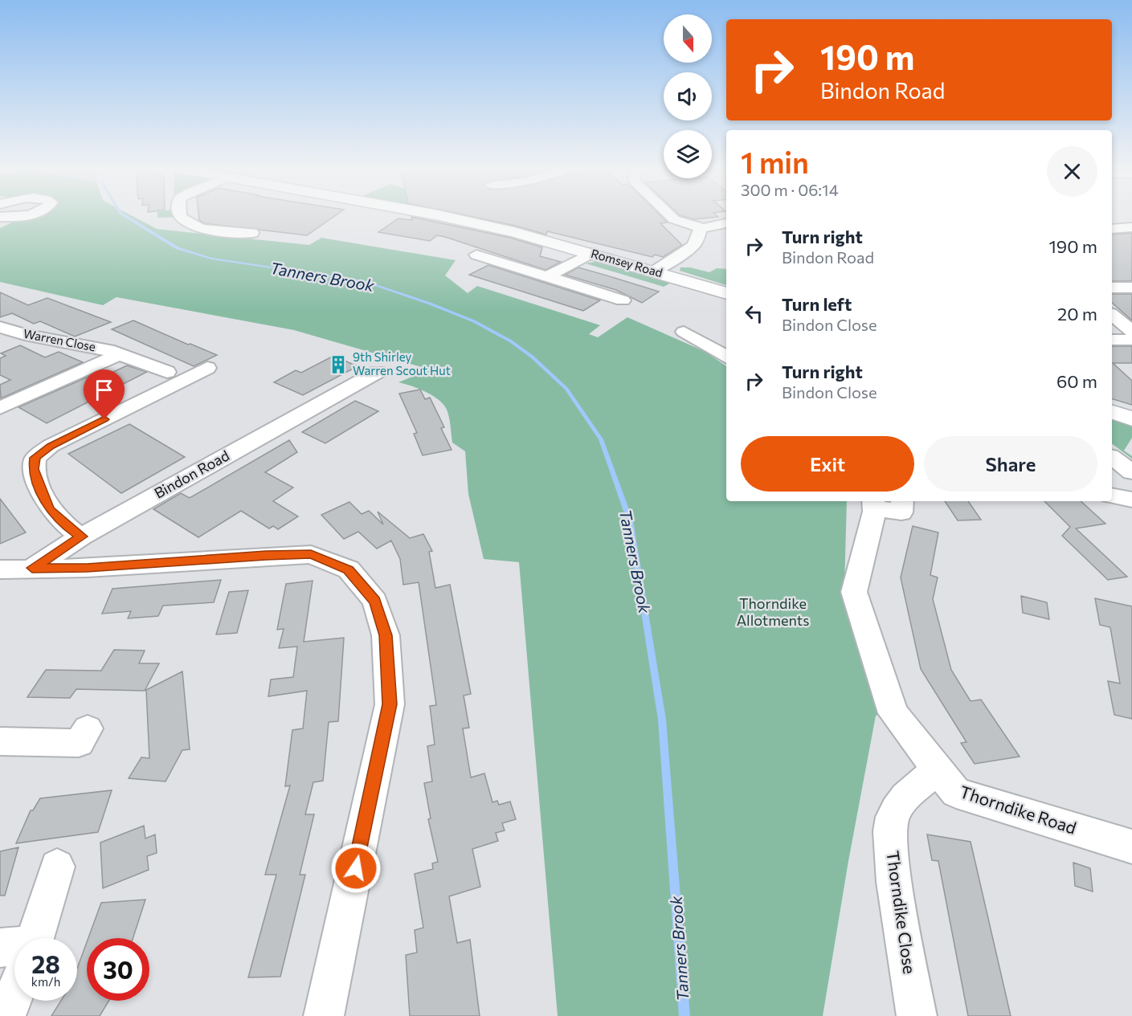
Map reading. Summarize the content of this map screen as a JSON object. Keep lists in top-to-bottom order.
{
  "streets": {
    "main road": ["Romsey Road"],
    "street": [
      "Warren Close",
      "Bindon Road",
      "Thorndike Road",
      "Thorndike Close"
    ]
  },
  "crossings": [
    ["Thorndike Road", "Thorndike Close"]
  ],
  "water": ["Tanners Brook"],
  "parks": ["Thorndike Allotments"],
  "places": {
    "building": ["9th Shirley Warren Scout Hut"]
  },
  "north": "bottom",
  "page": {
    "turn": ["190 m", "Bindon Road"],
    "heading": ["1 min", "300 m · 06:14"],
    "list": [
      {
        "name": "Turn right",
        "note": "Bindon Road",
        "value": "190 m"
      },
      {
        "name": "Turn left",
        "note": "Bindon Close",
        "value": "20 m"
      },
      {
        "name": "Turn right",
        "note": "Bindon Close",
        "value": "60 m"
      }
    ],
    "buttons": ["Exit", "Share"],
    "speed": "28 km/h",
    "limit": "30"
  }
}
